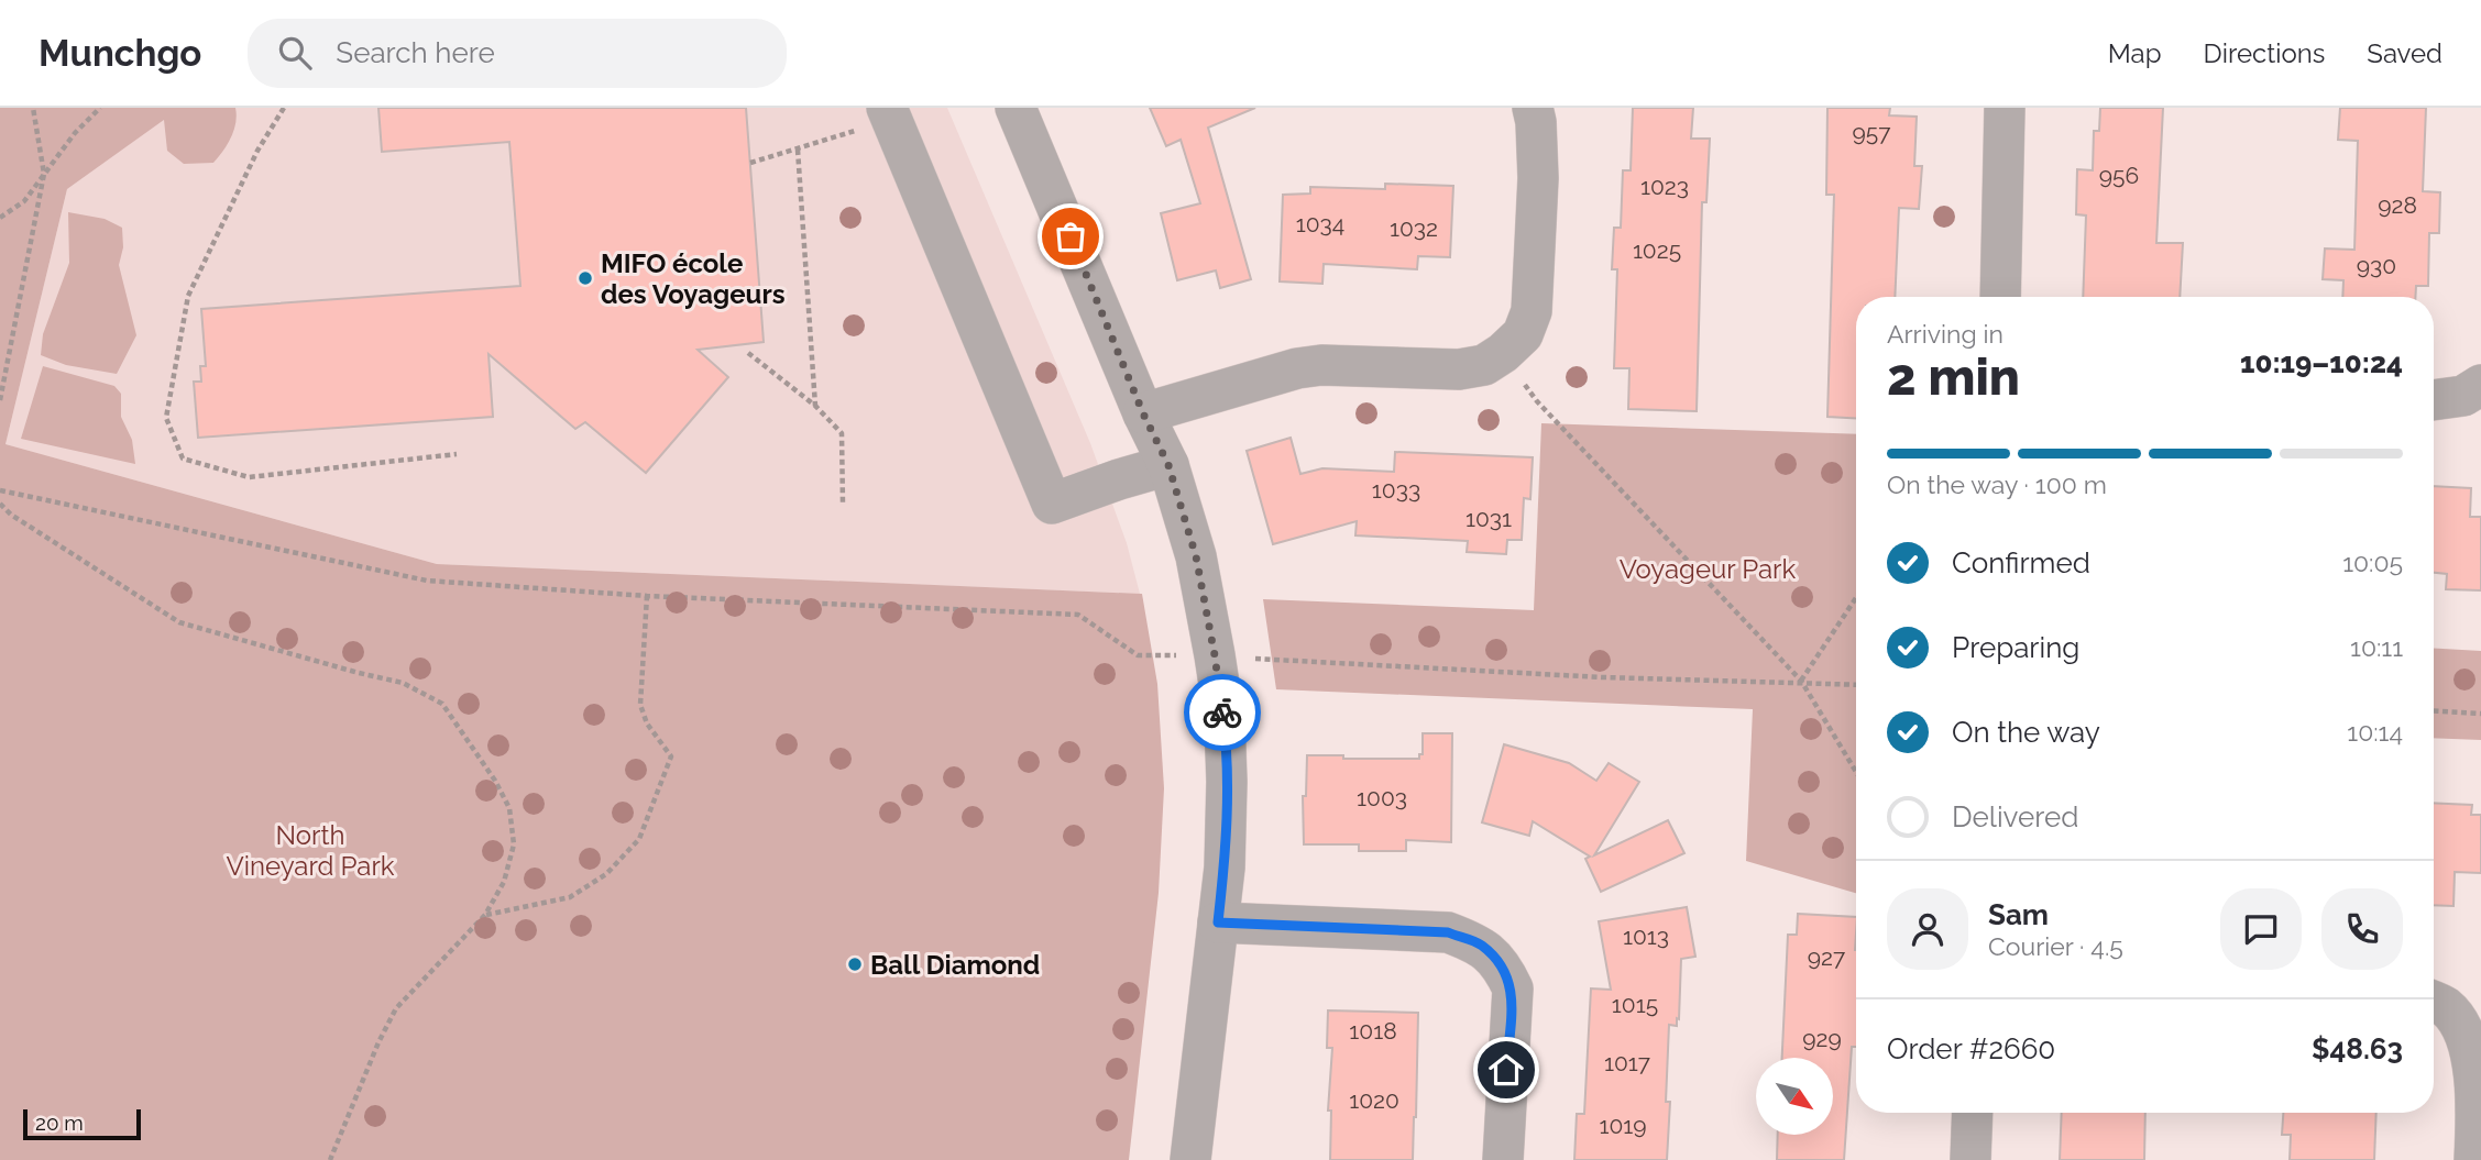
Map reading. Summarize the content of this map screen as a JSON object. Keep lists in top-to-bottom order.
{
  "parks": ["Voyageur Park", "North Vineyard Park"],
  "places": ["MIFO école des Voyageurs", "Ball Diamond"],
  "house_numbers": [
    "957",
    "956",
    "1023",
    "928",
    "1034",
    "1032",
    "1025",
    "930",
    "1033",
    "1031",
    "1003",
    "1013",
    "927",
    "1015",
    "1018",
    "929",
    "1017",
    "1020",
    "1019"
  ],
  "scale_bar": "20 m",
  "north": "bottom right",
  "page": {
    "header": "Munchgo",
    "search": "Search here",
    "nav": ["Map", "Directions", "Saved"],
    "heading": ["2 min", "Arriving in", "10:19–10:24"],
    "panel": [
      "Sam",
      "Courier · 4.5",
      "Order #2660",
      "$48.63"
    ],
    "bar": "On the way · 100 m",
    "list": [
      ["Confirmed", "10:05"],
      ["Preparing", "10:11"],
      ["On the way", "10:14"],
      "Delivered"
    ],
    "scale": "20 m"
  }
}
